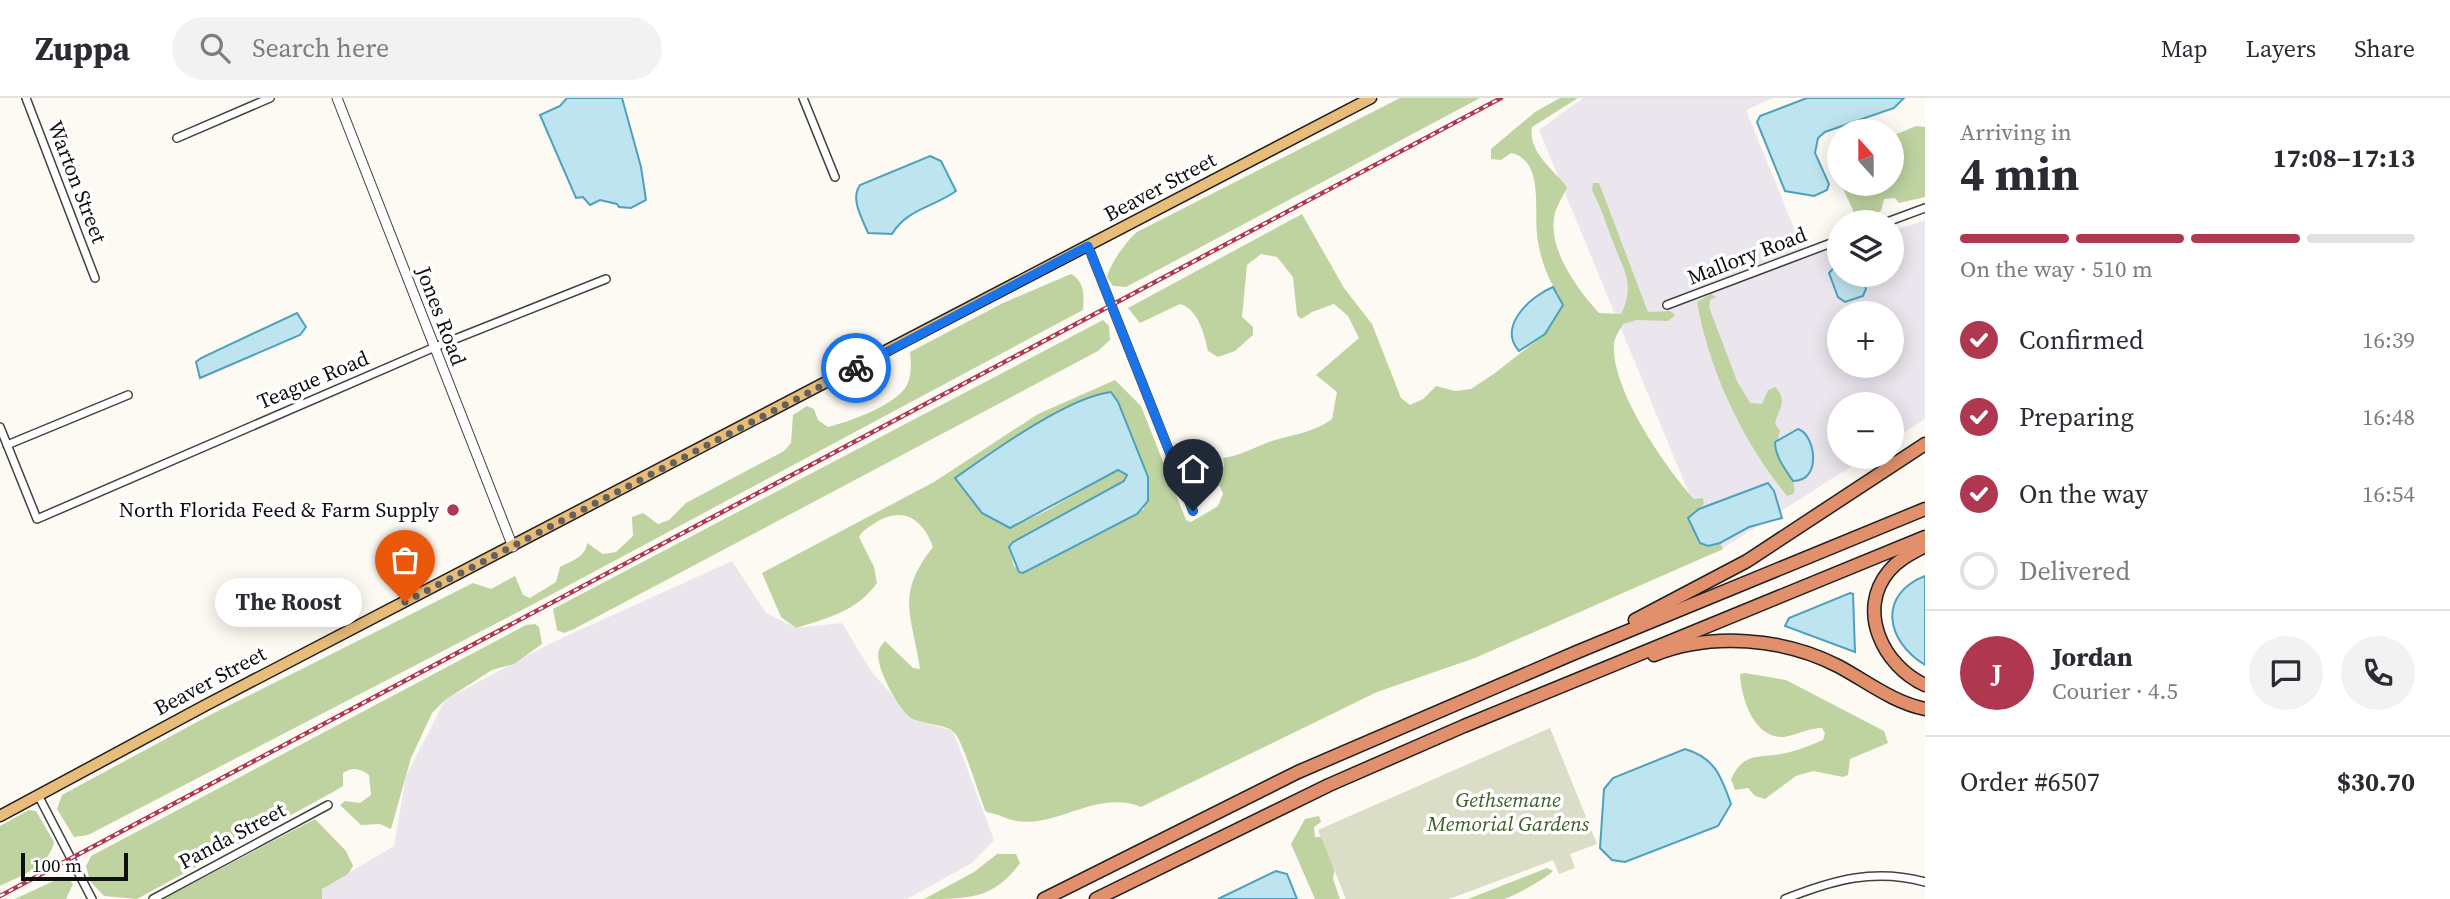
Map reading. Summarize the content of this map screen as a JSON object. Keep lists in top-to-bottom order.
{
  "streets": {
    "main road": ["Beaver Street"],
    "street": [
      "Warton Street",
      "Mallory Road",
      "Jones Road",
      "Teague Road",
      "Panda Street"
    ]
  },
  "crossings": [
    ["Beaver Street", "Jones Road"],
    ["Jones Road", "Teague Road"]
  ],
  "parks": ["Gethsemane Memorial Gardens"],
  "places": ["North Florida Feed & Farm Supply", "The Roost"],
  "scale_bar": "100 m",
  "north": "top",
  "page": {
    "header": "Zuppa",
    "search": "Search here",
    "nav": ["Map", "Layers", "Share"],
    "heading": ["4 min", "Arriving in", "17:08–17:13"],
    "panel": [
      "Jordan",
      "Courier · 4.5",
      "Order #6507",
      "$30.70"
    ],
    "map_buttons": ["+", "−"],
    "bar": "On the way · 510 m",
    "list": [
      ["Confirmed", "16:39"],
      ["Preparing", "16:48"],
      ["On the way", "16:54"],
      "Delivered"
    ],
    "bubble": "The Roost",
    "round": "J",
    "scale": "100 m"
  }
}
